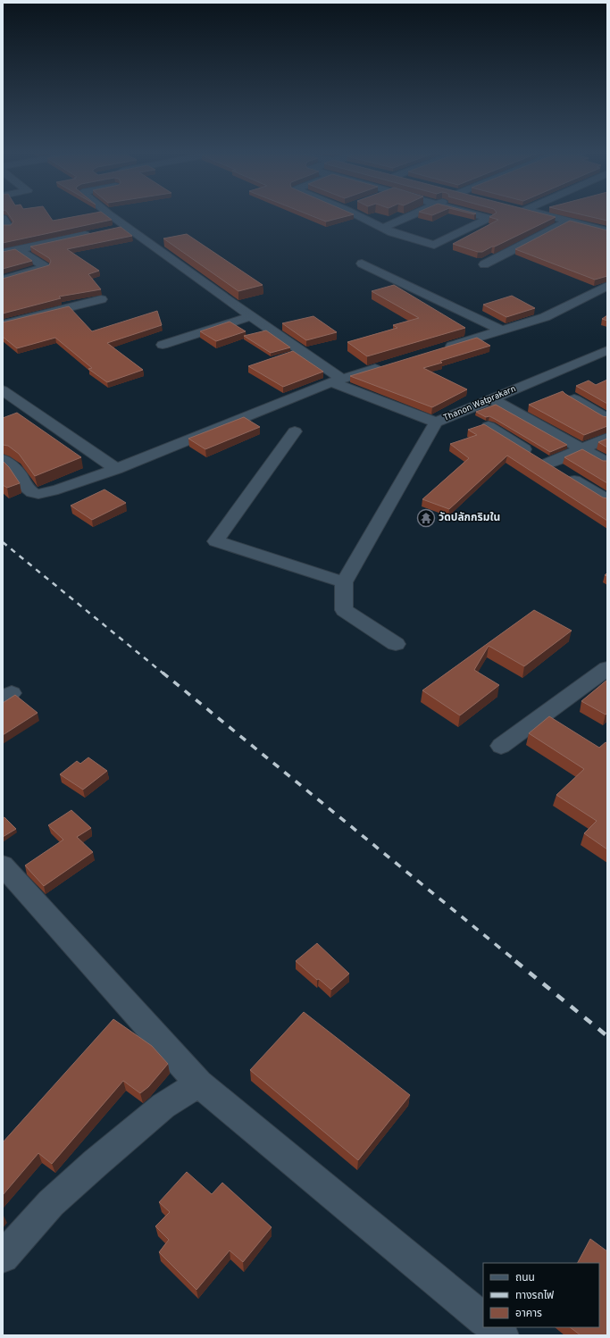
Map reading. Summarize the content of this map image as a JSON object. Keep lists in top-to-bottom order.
{
  "streets": {
    "street": ["Thanon Watprakarn"]
  },
  "places": {
    "temple": ["วัดปลักกริมใน"]
  },
  "legend": ["ถนน", "ทางรถไฟ", "อาคาร"]
}
